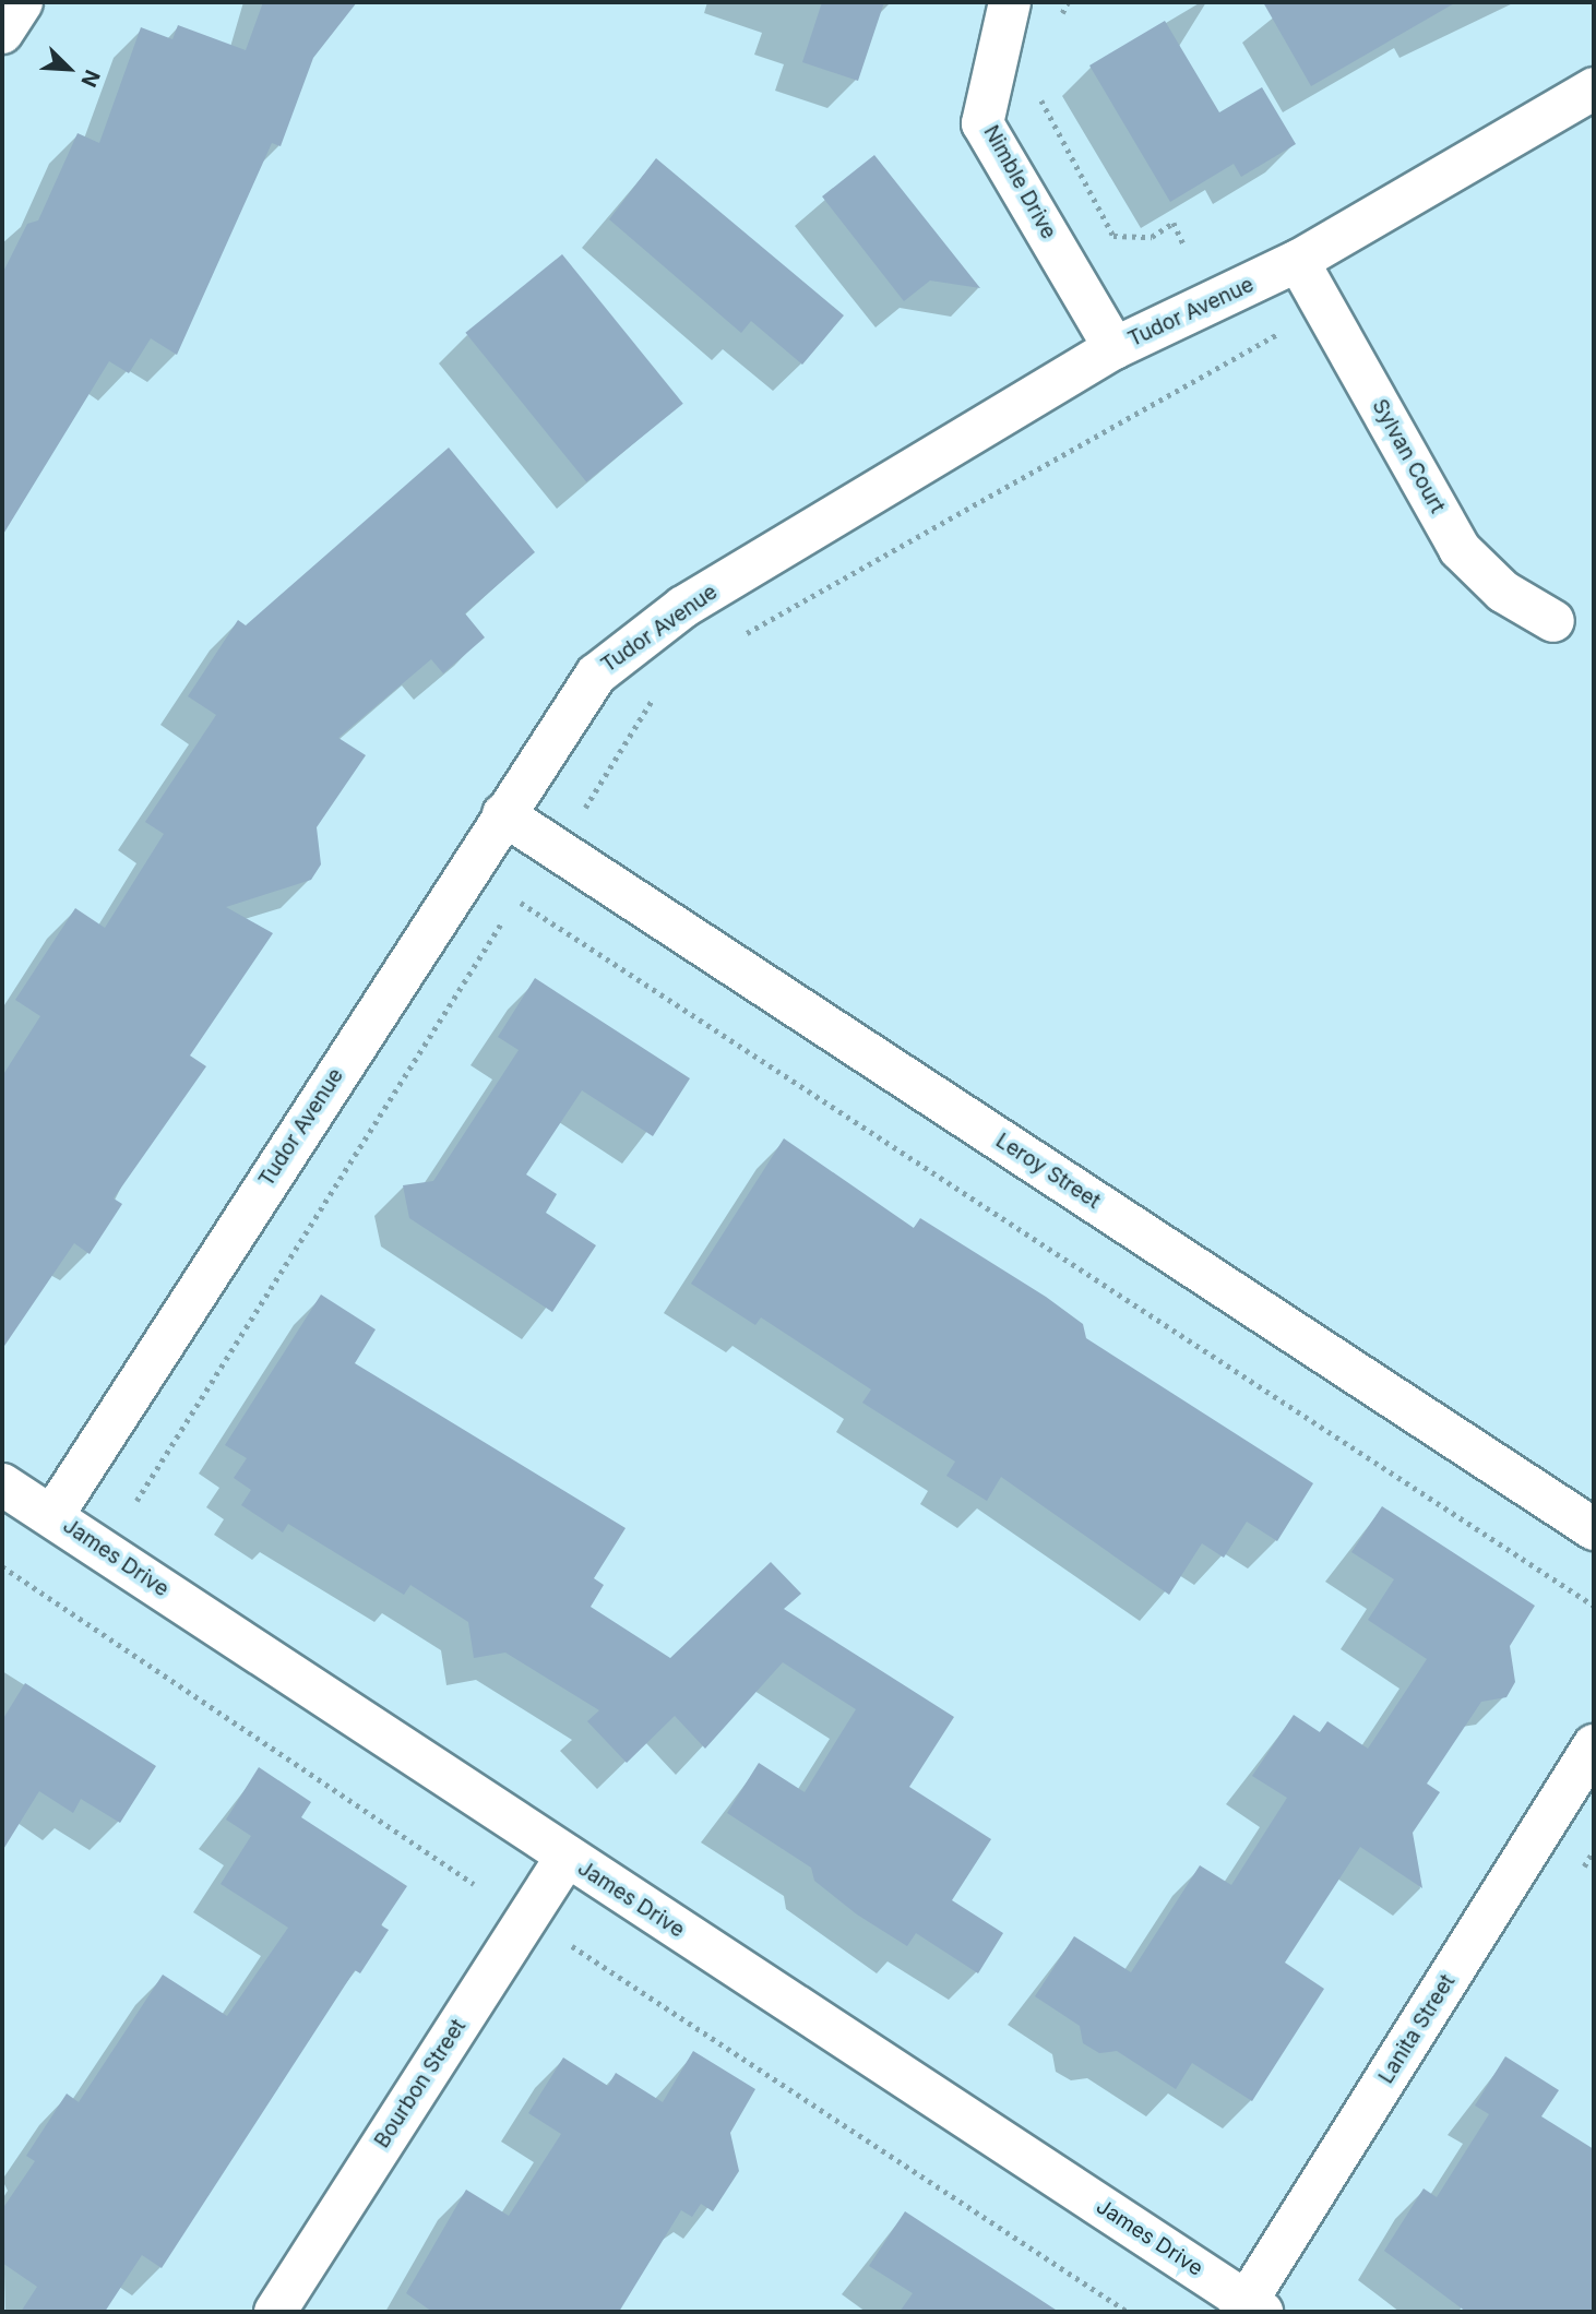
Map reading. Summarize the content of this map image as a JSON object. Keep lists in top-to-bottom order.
{
  "streets": {
    "street": [
      "Nimble Drive",
      "Tudor Avenue",
      "Sylvan Court",
      "Leroy Street",
      "James Drive",
      "Lanita Street",
      "Bourbon Street"
    ]
  },
  "crossings": [
    ["Nimble Drive", "Tudor Avenue"],
    ["Tudor Avenue", "Sylvan Court"],
    ["Tudor Avenue", "Leroy Street"],
    ["Tudor Avenue", "James Drive"],
    ["James Drive", "Lanita Street"],
    ["James Drive", "Bourbon Street"]
  ],
  "north": "bottom right"
}
